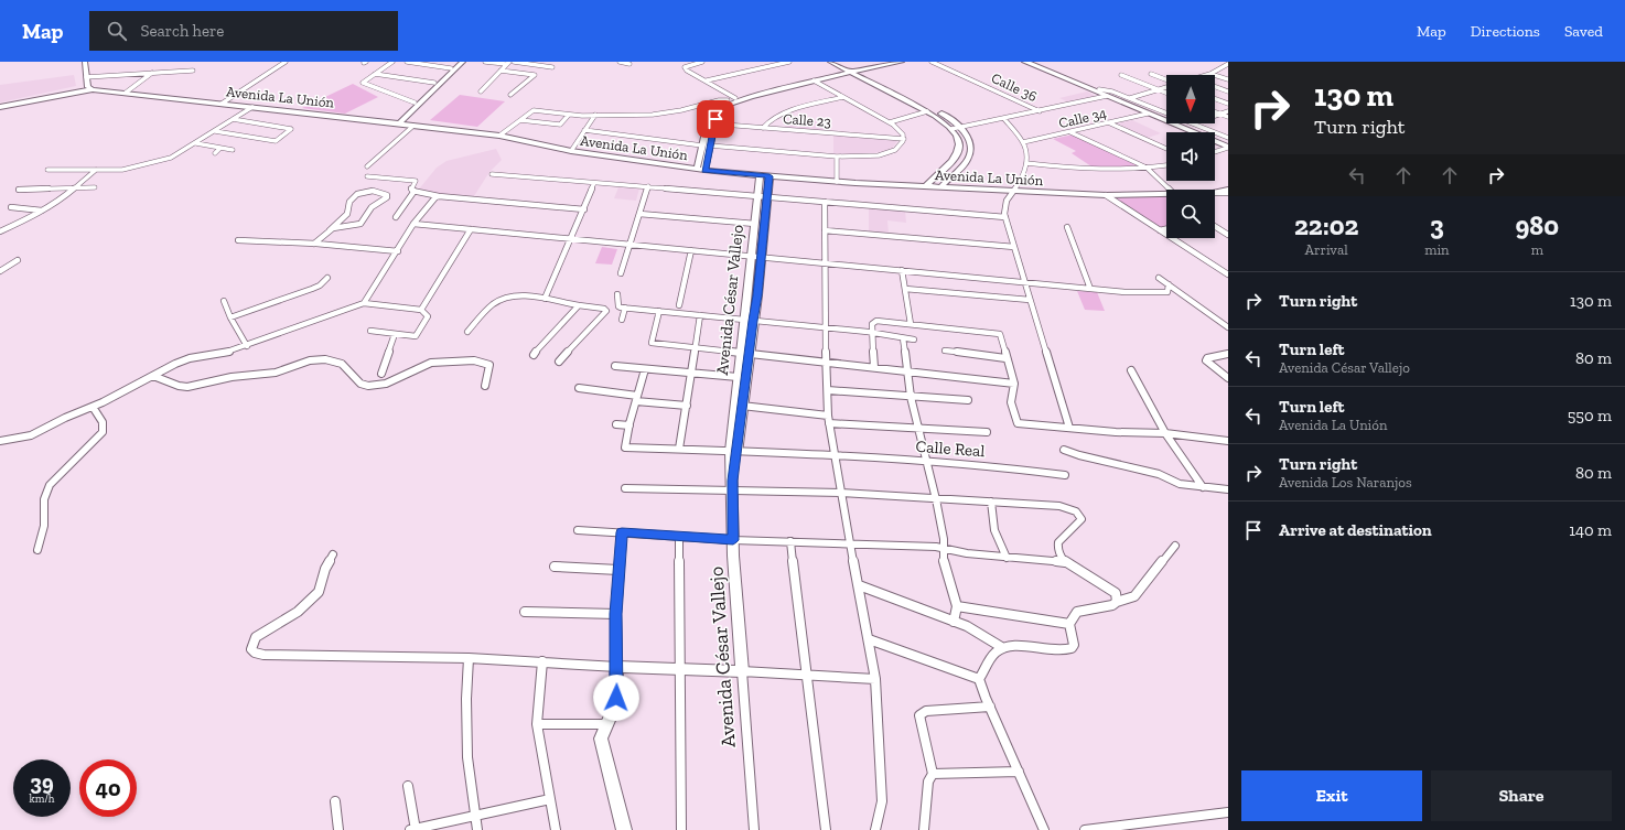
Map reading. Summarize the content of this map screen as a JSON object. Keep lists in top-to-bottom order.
{
  "streets": {
    "street": [
      "Calle 36",
      "Avenida La Unión",
      "Calle 34",
      "Calle 23",
      "Avenida César Vallejo",
      "Calle Real"
    ]
  },
  "crossings": [
    ["Avenida La Unión", "Avenida César Vallejo"],
    ["Avenida César Vallejo", "Calle Real"]
  ],
  "north": "bottom",
  "page": {
    "header": "Map",
    "search": "Search here",
    "nav": ["Map", "Directions", "Saved"],
    "turn": ["130 m", "Turn right"],
    "eta": [
      "22:02",
      "Arrival",
      "3",
      "min",
      "980",
      "m"
    ],
    "list": [
      {
        "name": "Turn right",
        "value": "130 m"
      },
      {
        "name": "Turn left",
        "note": "Avenida César Vallejo",
        "value": "80 m"
      },
      {
        "name": "Turn left",
        "note": "Avenida La Unión",
        "value": "550 m"
      },
      {
        "name": "Turn right",
        "note": "Avenida Los Naranjos",
        "value": "80 m"
      },
      {
        "name": "Arrive at destination",
        "value": "140 m"
      }
    ],
    "speed": "39 km/h",
    "limit": "40",
    "buttons": ["Exit", "Share"]
  }
}
